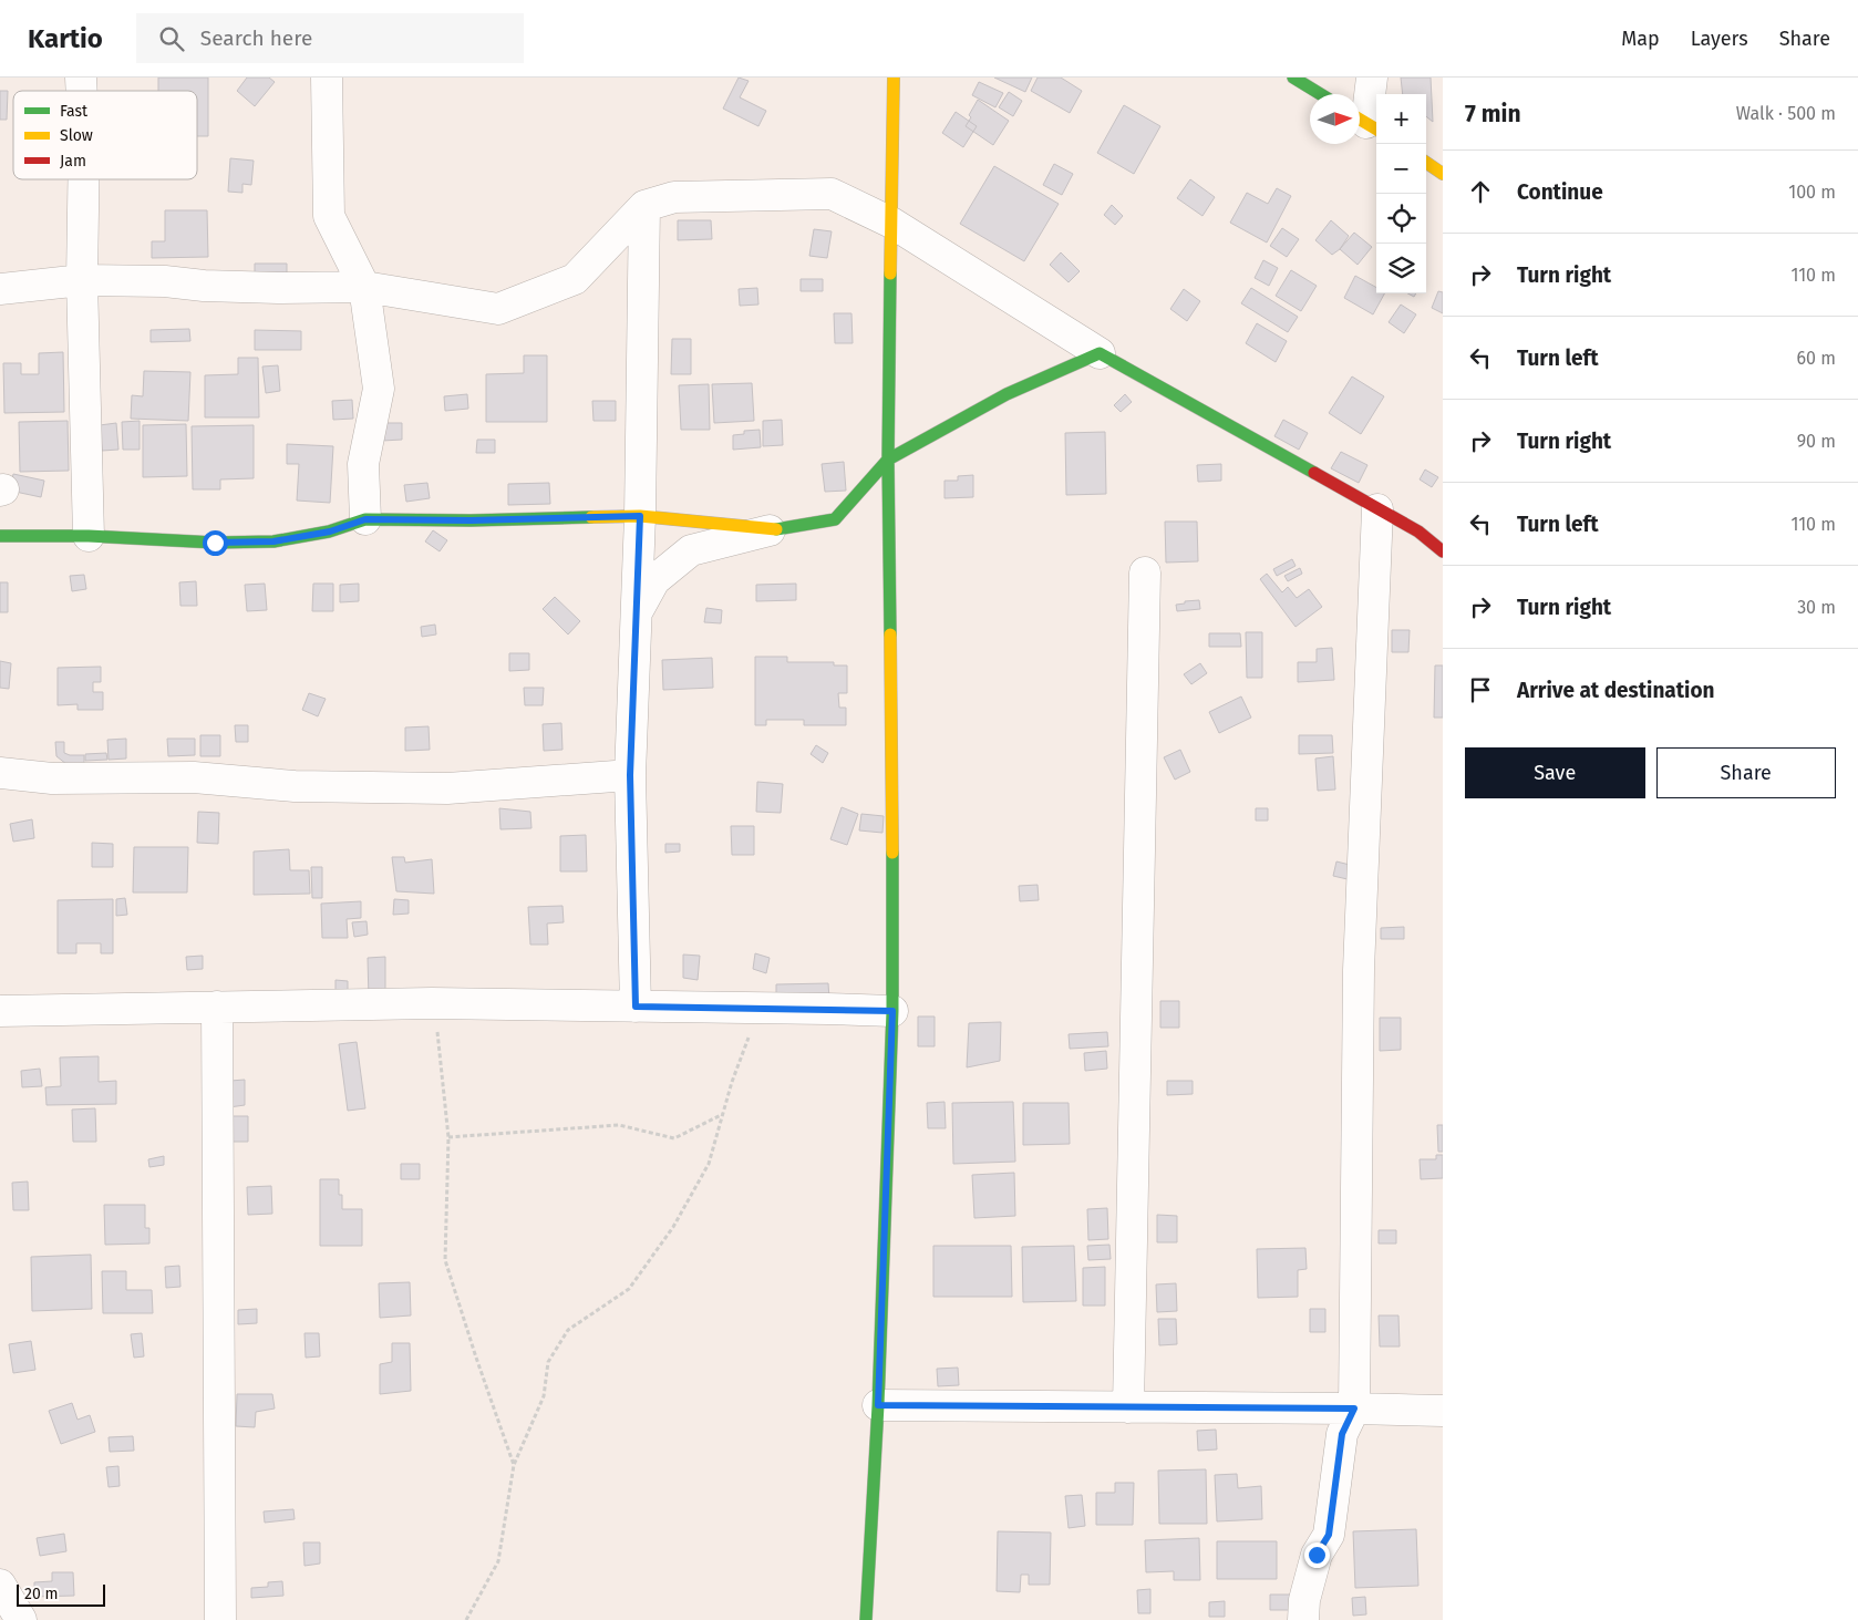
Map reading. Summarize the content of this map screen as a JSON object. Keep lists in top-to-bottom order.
{
  "legend": ["Fast", "Slow", "Jam"],
  "scale_bar": "20 m",
  "north": "right",
  "page": {
    "header": "Kartio",
    "search": "Search here",
    "nav": ["Map", "Layers", "Share"],
    "heading": ["7 min", "Walk · 500 m"],
    "map_buttons": ["+", "−"],
    "list": [
      ["Continue", "100 m"],
      ["Turn right", "110 m"],
      ["Turn left", "60 m"],
      ["Turn right", "90 m"],
      ["Turn left", "110 m"],
      ["Turn right", "30 m"],
      "Arrive at destination"
    ],
    "buttons": ["Save", "Share"],
    "scale": "20 m"
  }
}
